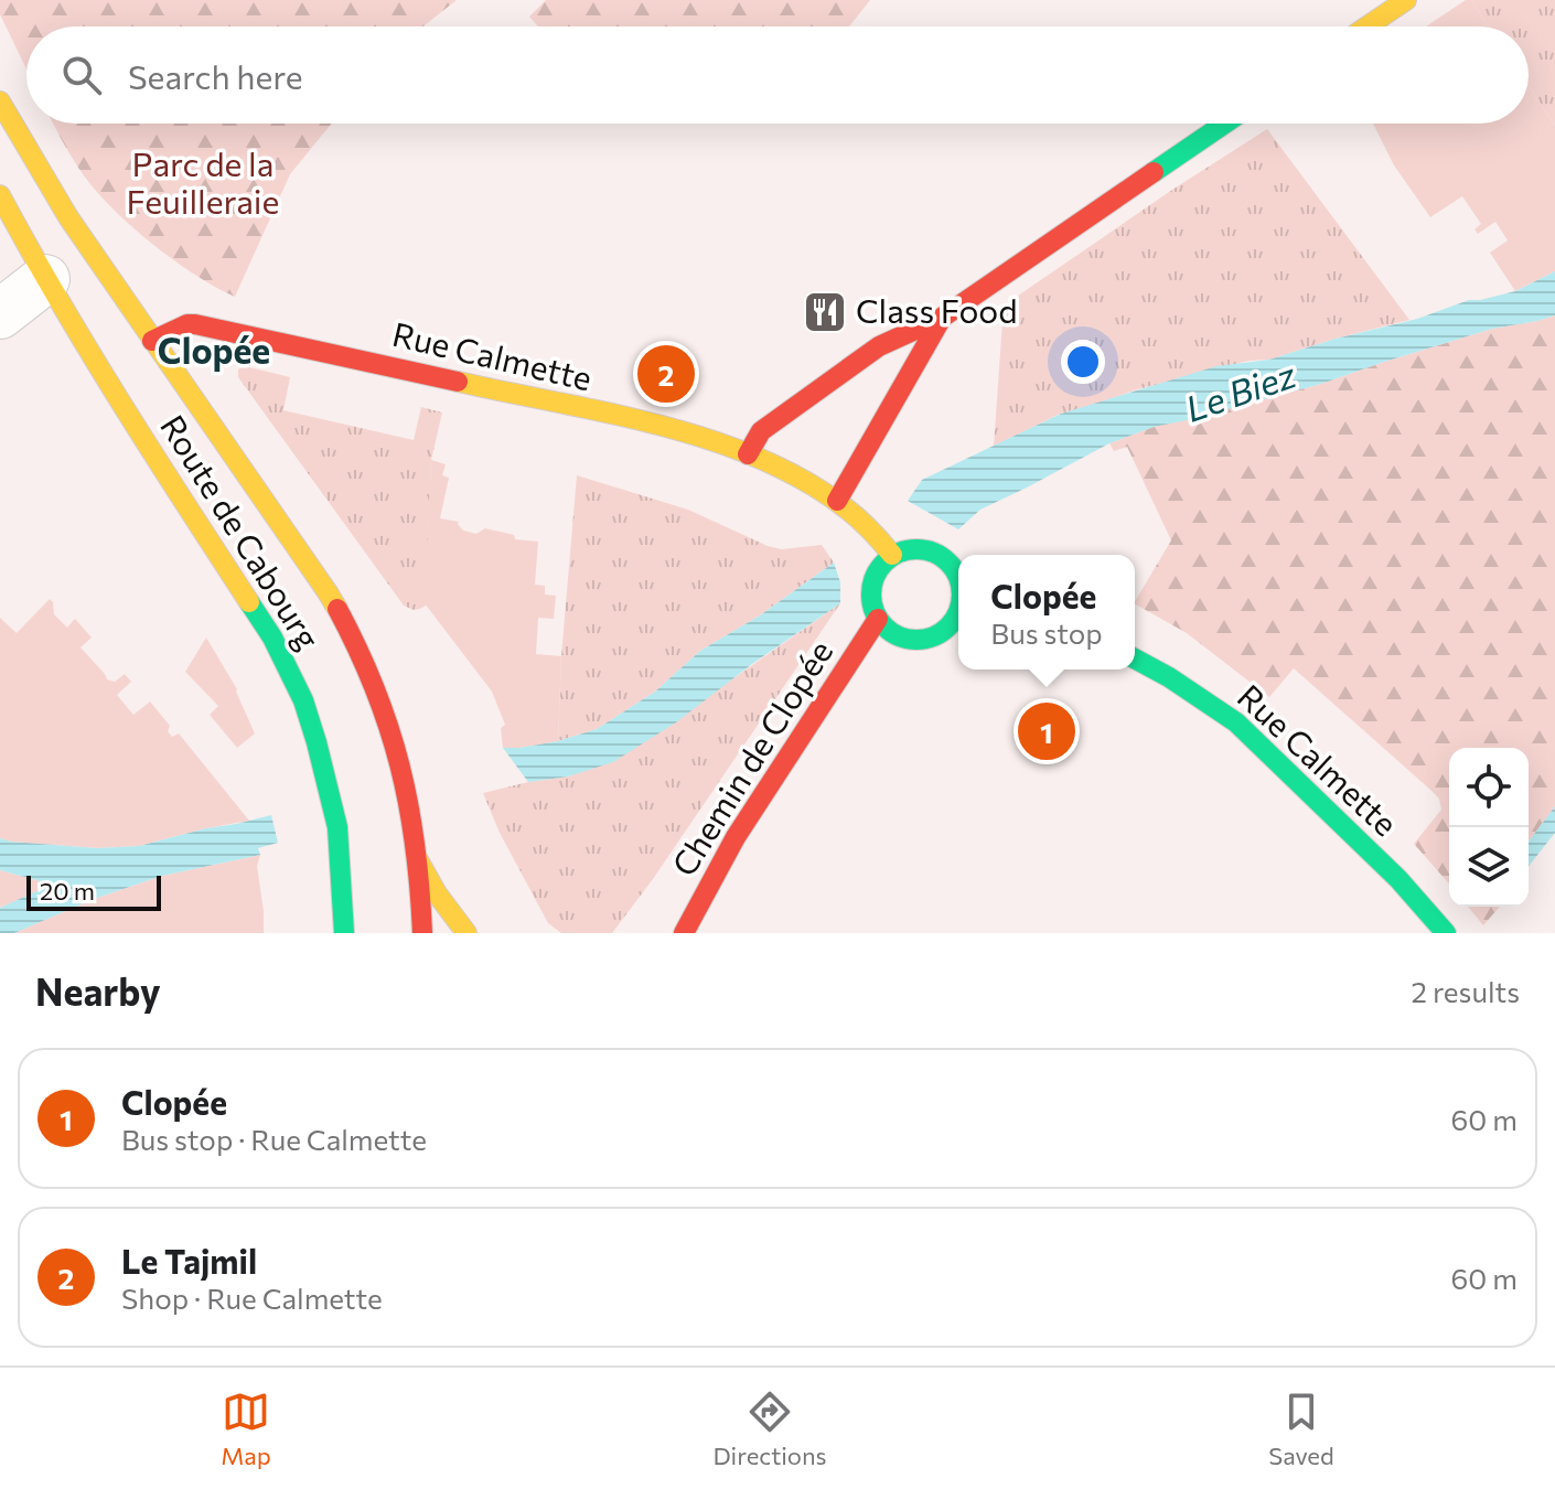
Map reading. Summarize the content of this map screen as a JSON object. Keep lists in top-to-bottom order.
{
  "streets": {
    "street": ["Rue Calmette", "Route de Cabourg", "Chemin de Clopée"]
  },
  "crossings": [
    ["Rue Calmette", "Route de Cabourg"]
  ],
  "districts": ["Clopée"],
  "water": ["Le Biez"],
  "parks": ["Parc de la Feuilleraie"],
  "places": {
    "restaurant": ["Class Food"]
  },
  "scale_bar": "20 m",
  "page": {
    "search": "Search here",
    "pins": ["2", "1"],
    "popup": ["Clopée", "Bus stop"],
    "scale": "20 m",
    "heading": ["Nearby", "2 results"],
    "list": [
      {
        "mark": "1",
        "name": "Clopée",
        "note": "Bus stop · Rue Calmette",
        "value": "60 m"
      },
      {
        "mark": "2",
        "name": "Le Tajmil",
        "note": "Shop · Rue Calmette",
        "value": "60 m"
      }
    ],
    "nav": ["Map", "Directions", "Saved"]
  }
}
